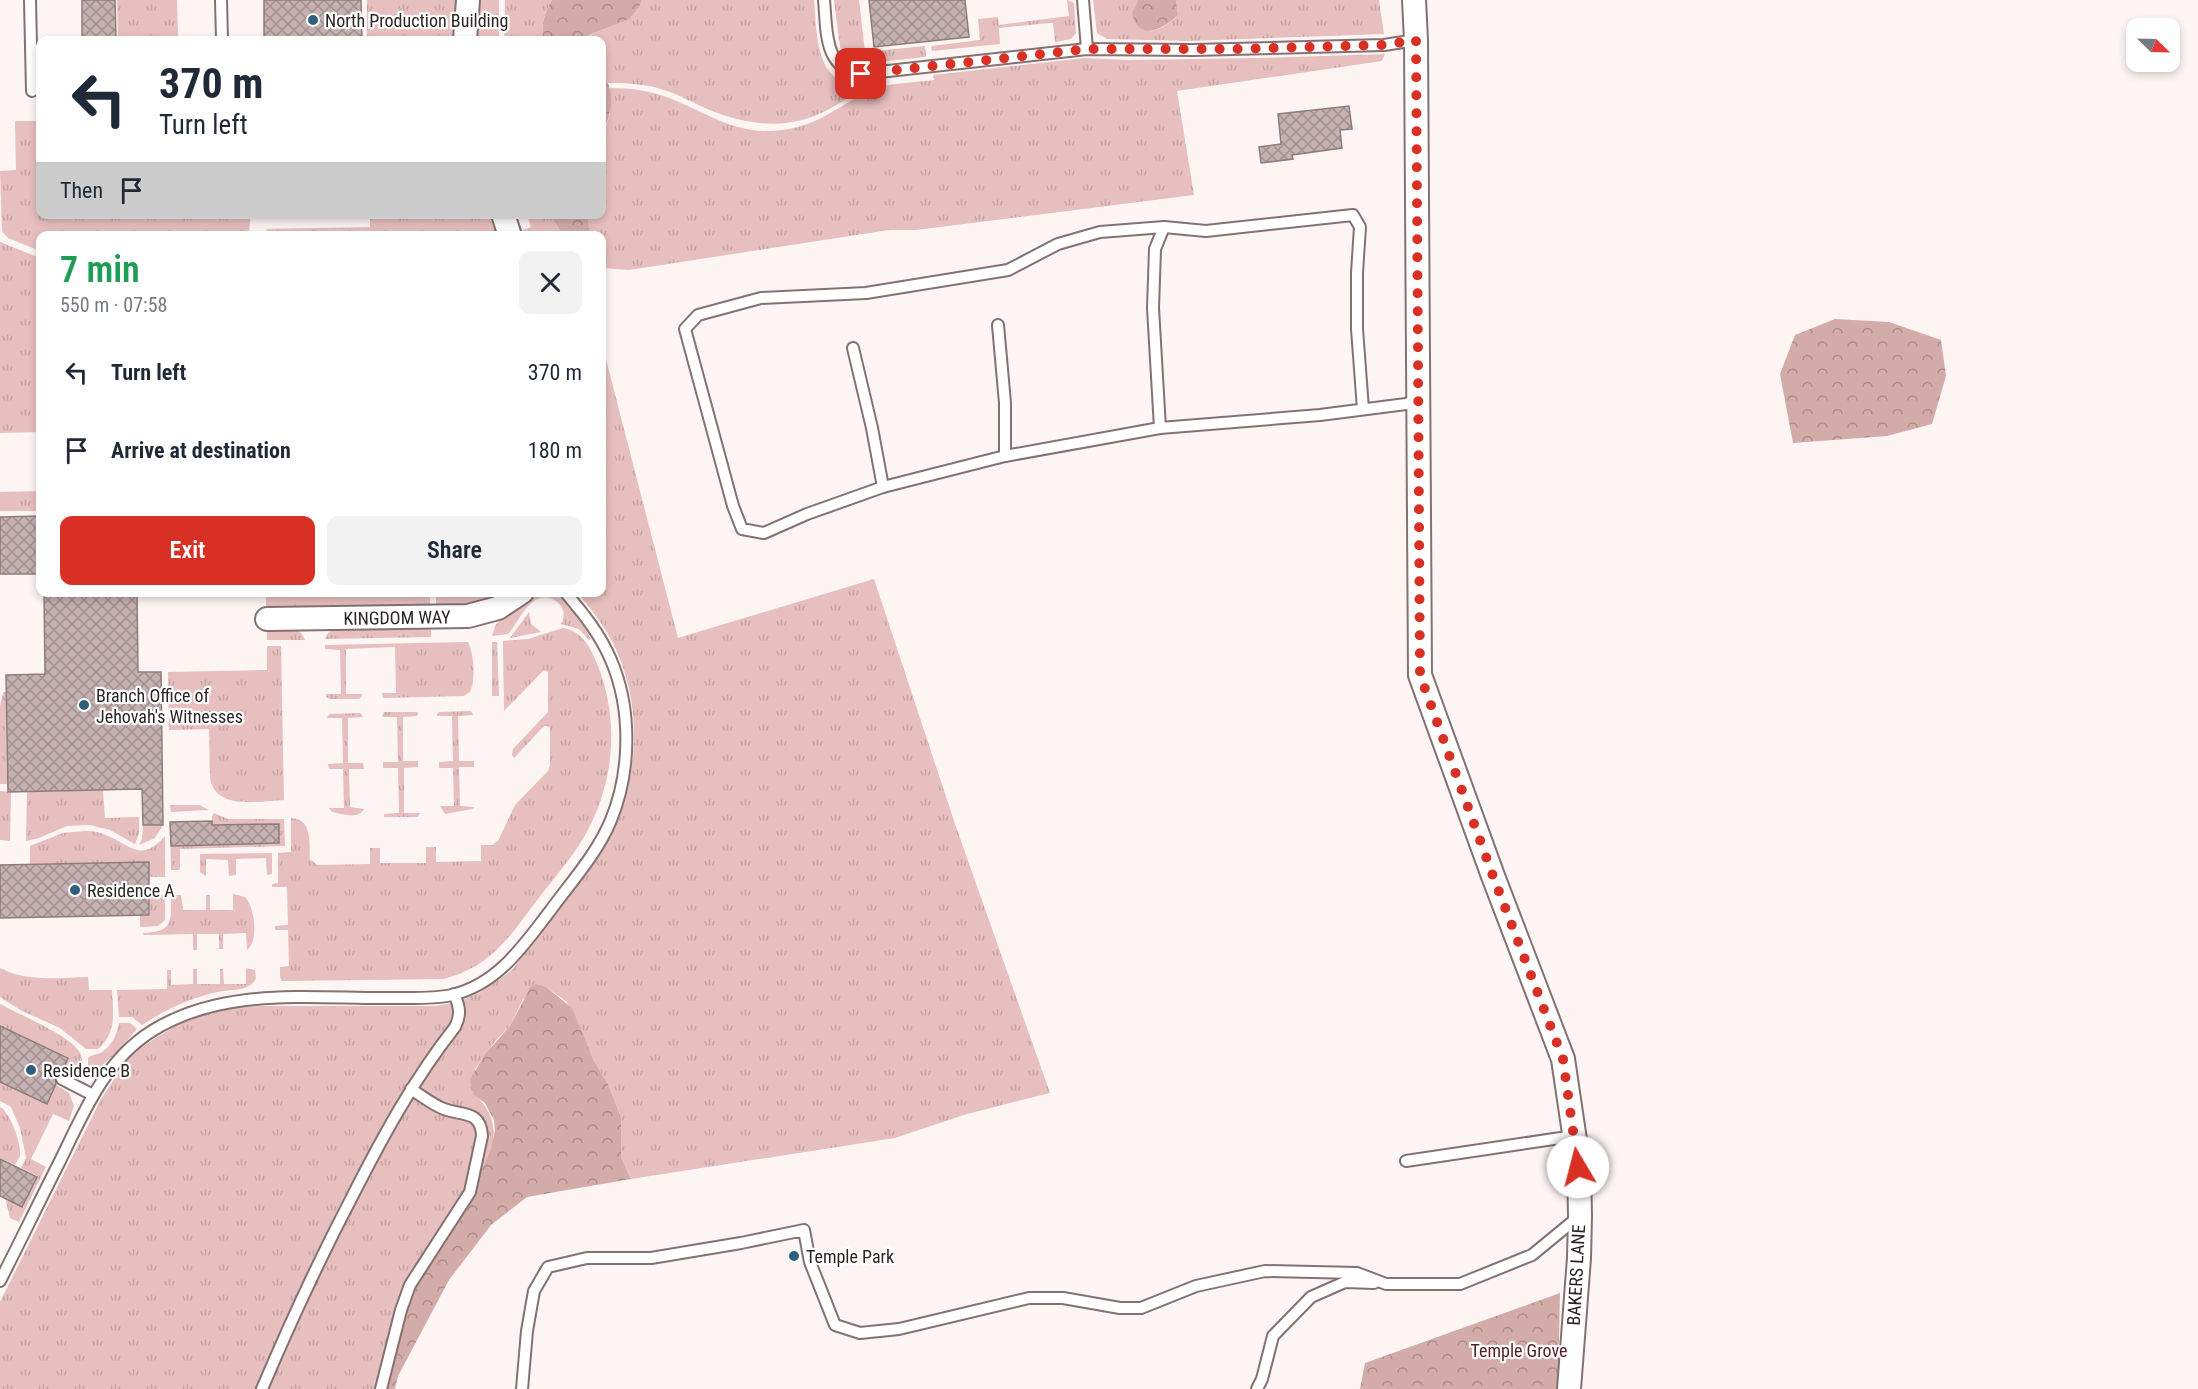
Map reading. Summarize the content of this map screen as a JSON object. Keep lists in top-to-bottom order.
{
  "streets": {
    "street": ["KINGDOM WAY", "BAKERS LANE"]
  },
  "parks": ["Temple Grove"],
  "places": [
    "North Production Building",
    "Branch Office of Jehovah's Witnesses",
    "Residence A",
    "Residence B",
    "Temple Park"
  ],
  "north": "bottom right",
  "page": {
    "turn": ["370 m", "Turn left"],
    "then": "Then",
    "heading": ["7 min", "550 m · 07:58"],
    "list": [
      {
        "name": "Turn left",
        "value": "370 m"
      },
      {
        "name": "Arrive at destination",
        "value": "180 m"
      }
    ],
    "buttons": ["Exit", "Share"]
  }
}
